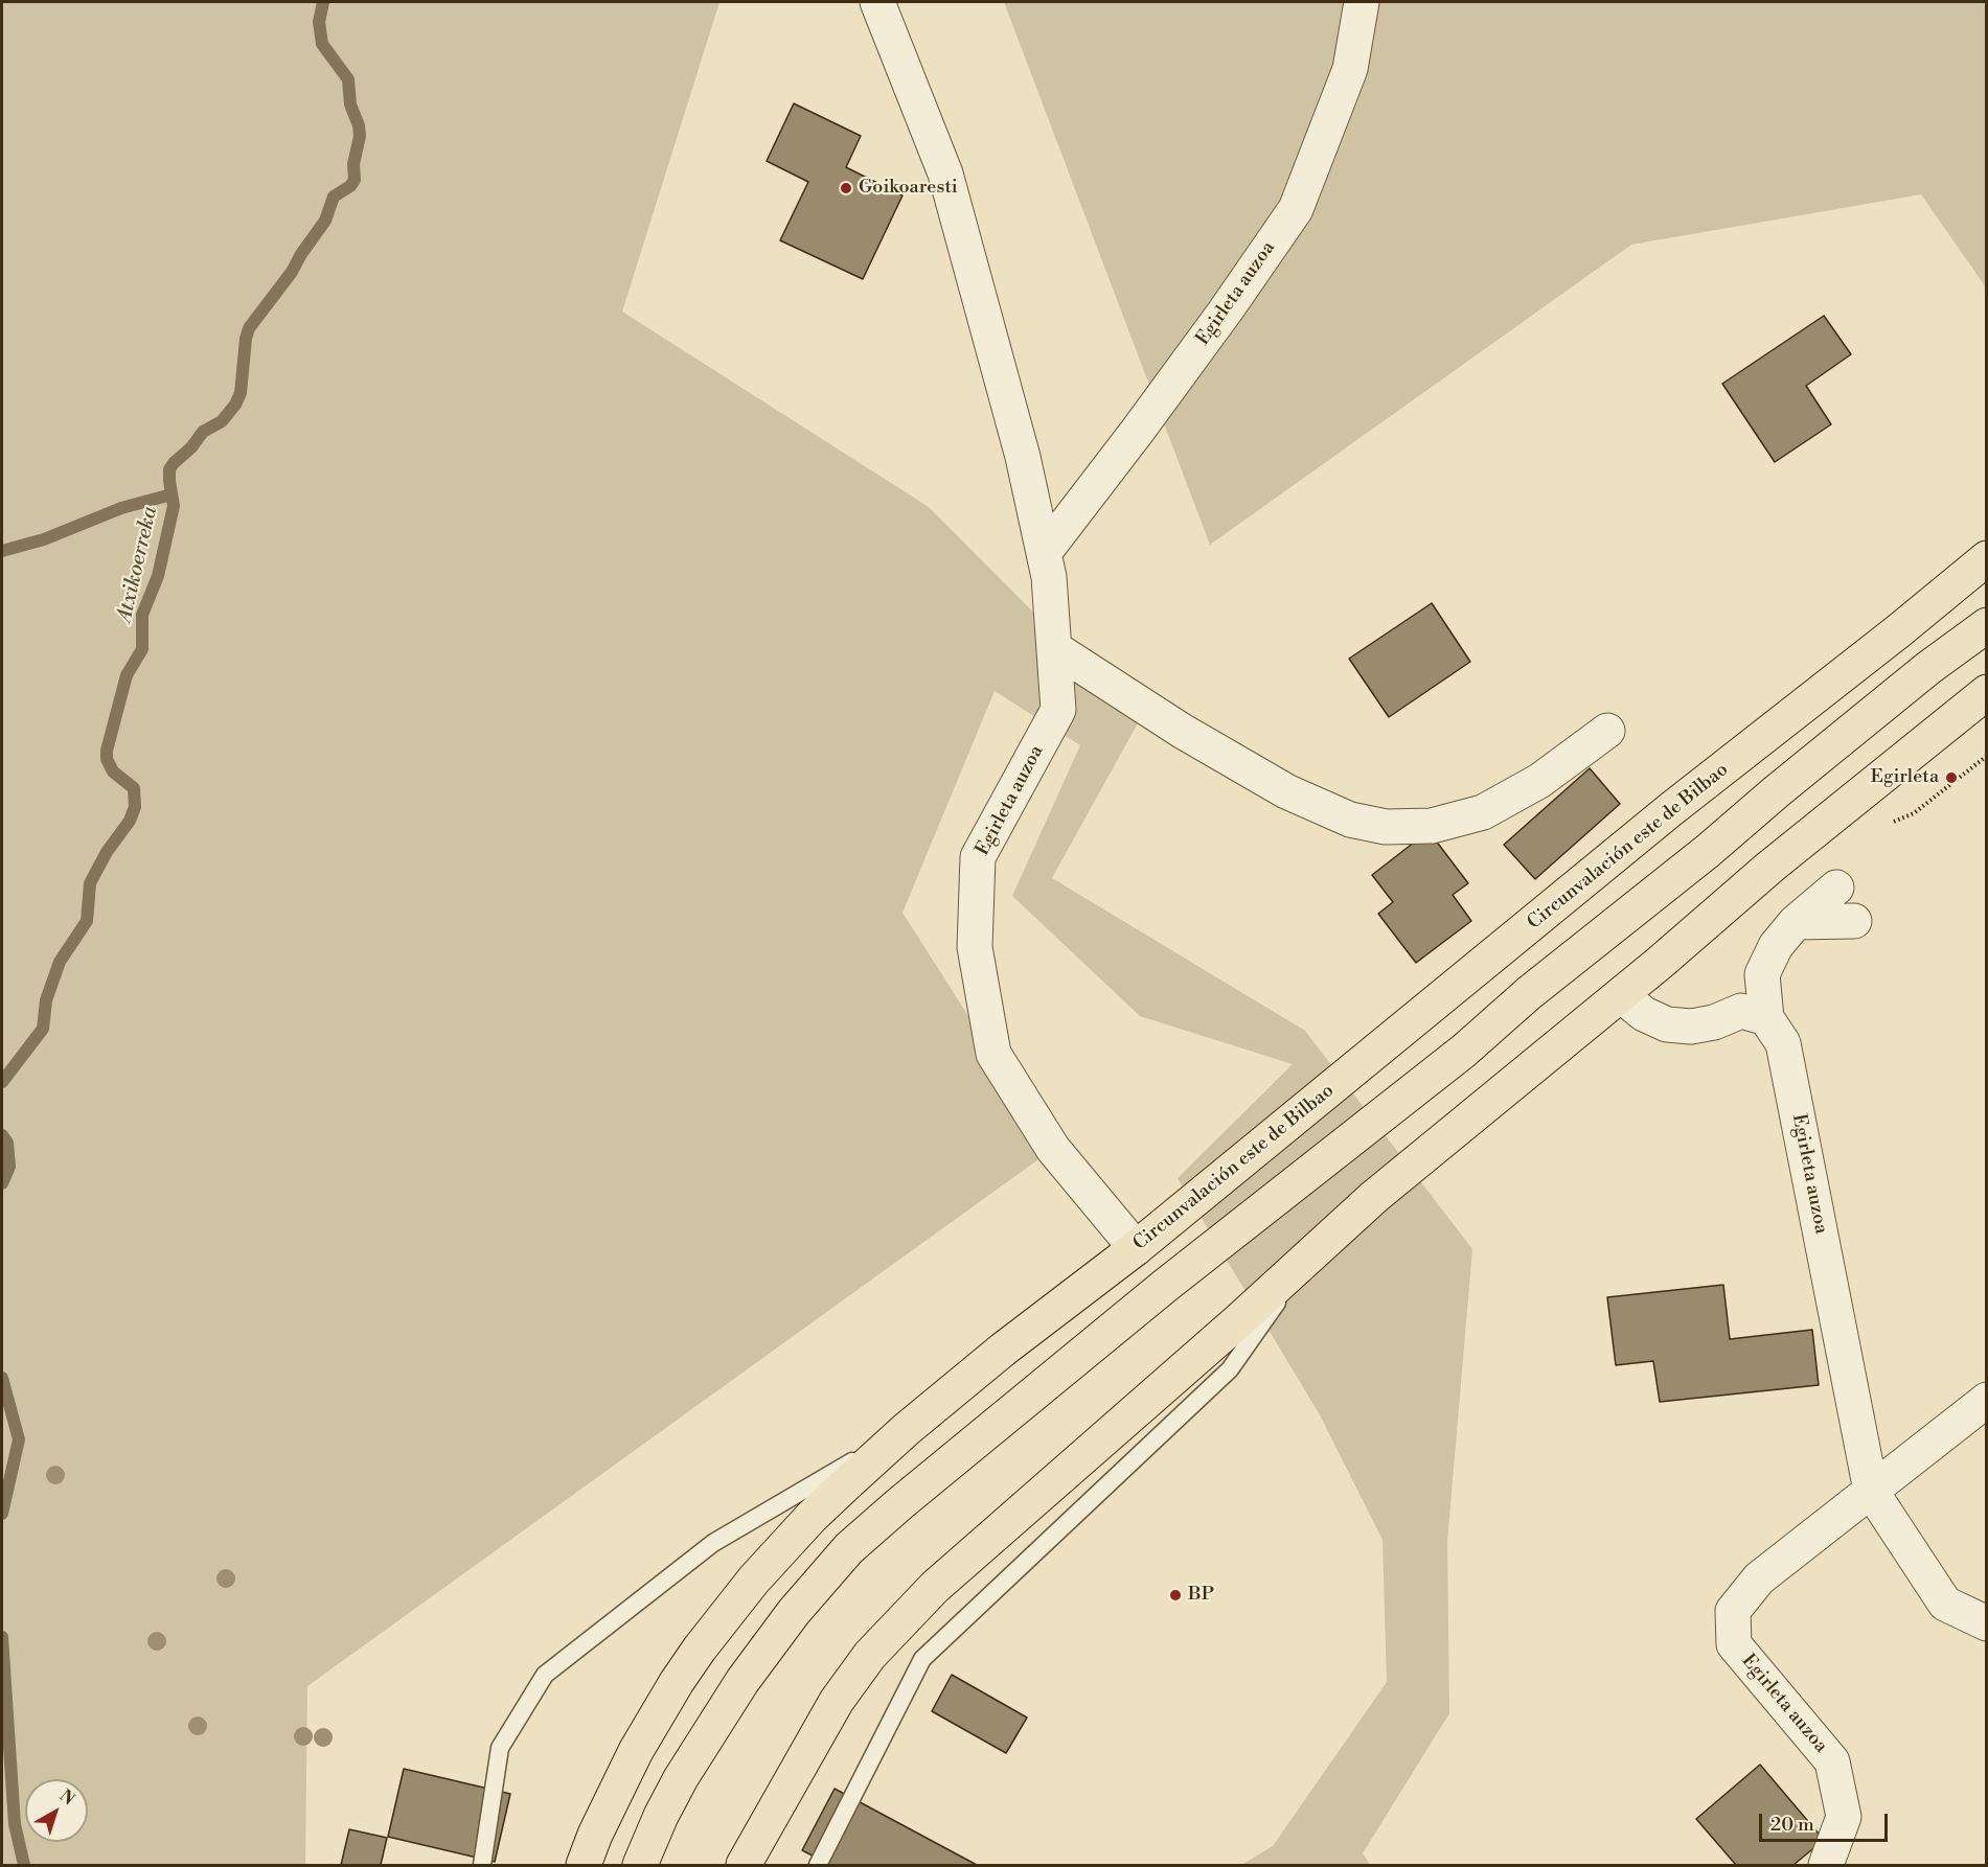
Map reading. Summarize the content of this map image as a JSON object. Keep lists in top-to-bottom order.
{
  "streets": {
    "main road": ["Circunvalación este de Bilbao"],
    "street": ["Egirleta auzoa"]
  },
  "crossings": [
    ["Egirleta auzoa", "Circunvalación este de Bilbao"]
  ],
  "water": ["Atxikoerreka"],
  "places": ["Goikoaresti", "Egirleta", "BP"],
  "scale_bar": "20 m",
  "north": "top right"
}
